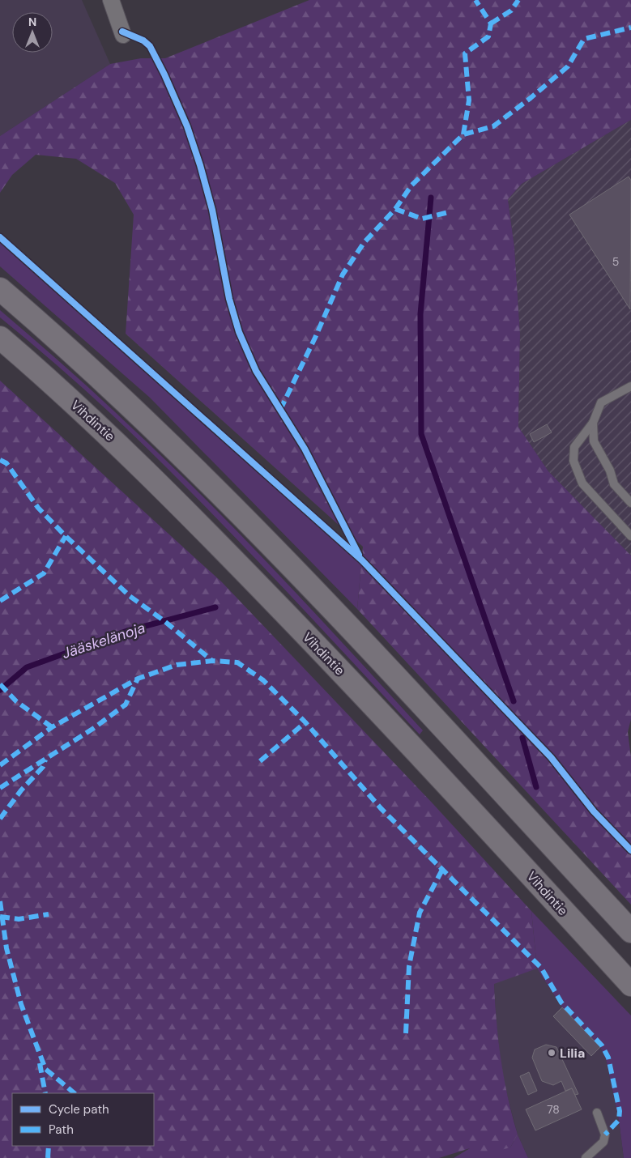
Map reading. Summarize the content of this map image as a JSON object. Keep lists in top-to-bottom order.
{
  "streets": {
    "main road": ["Vihdintie"]
  },
  "water": ["Jääskelänoja"],
  "places": ["Lilia"],
  "house_numbers": ["5", "78"],
  "legend": ["Cycle path", "Path"],
  "north": "top"
}
